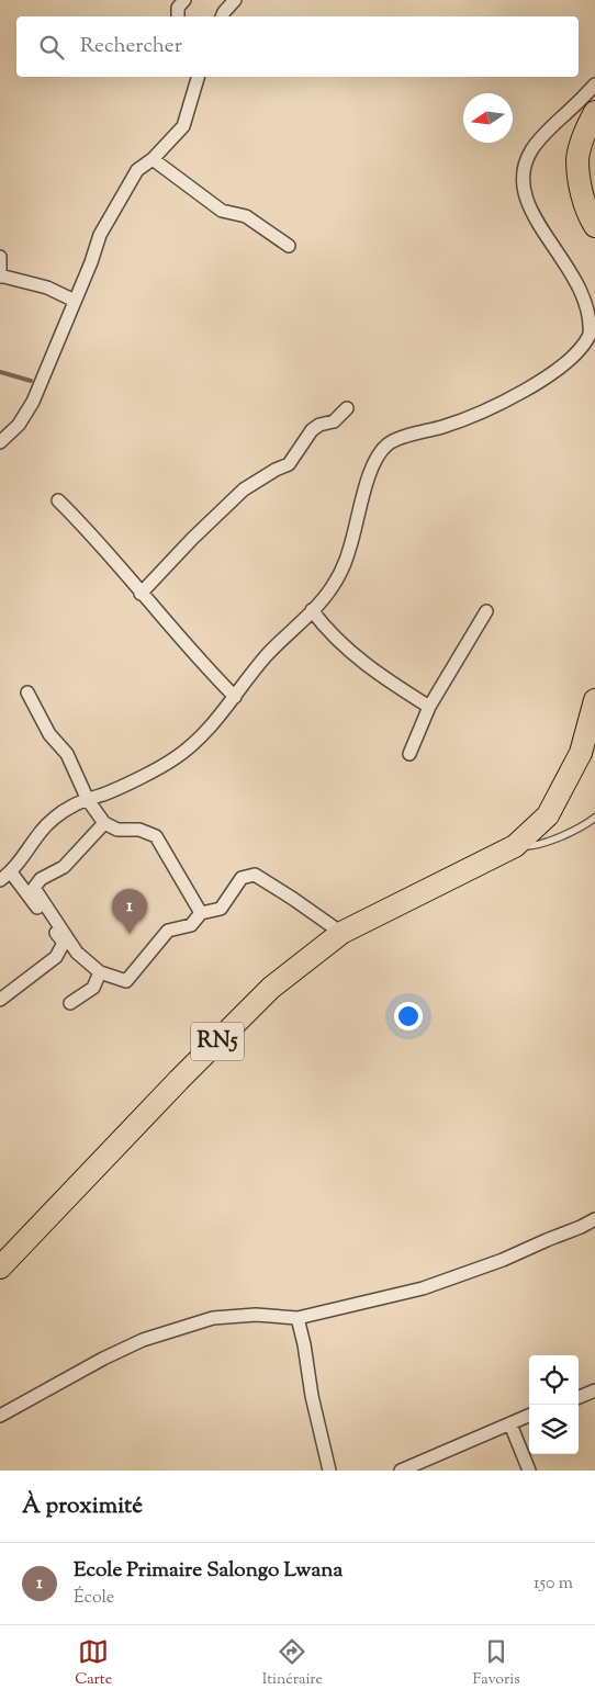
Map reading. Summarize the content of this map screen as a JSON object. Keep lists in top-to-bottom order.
{
  "streets": {
    "highway": ["RN5"]
  },
  "north": "left",
  "page": {
    "search": "Rechercher",
    "pins": "1",
    "heading": "À proximité",
    "list": [
      {
        "mark": "1",
        "name": "Ecole Primaire Salongo Lwana",
        "note": "École",
        "value": "150 m"
      }
    ],
    "nav": ["Carte", "Itinéraire", "Favoris"]
  }
}
